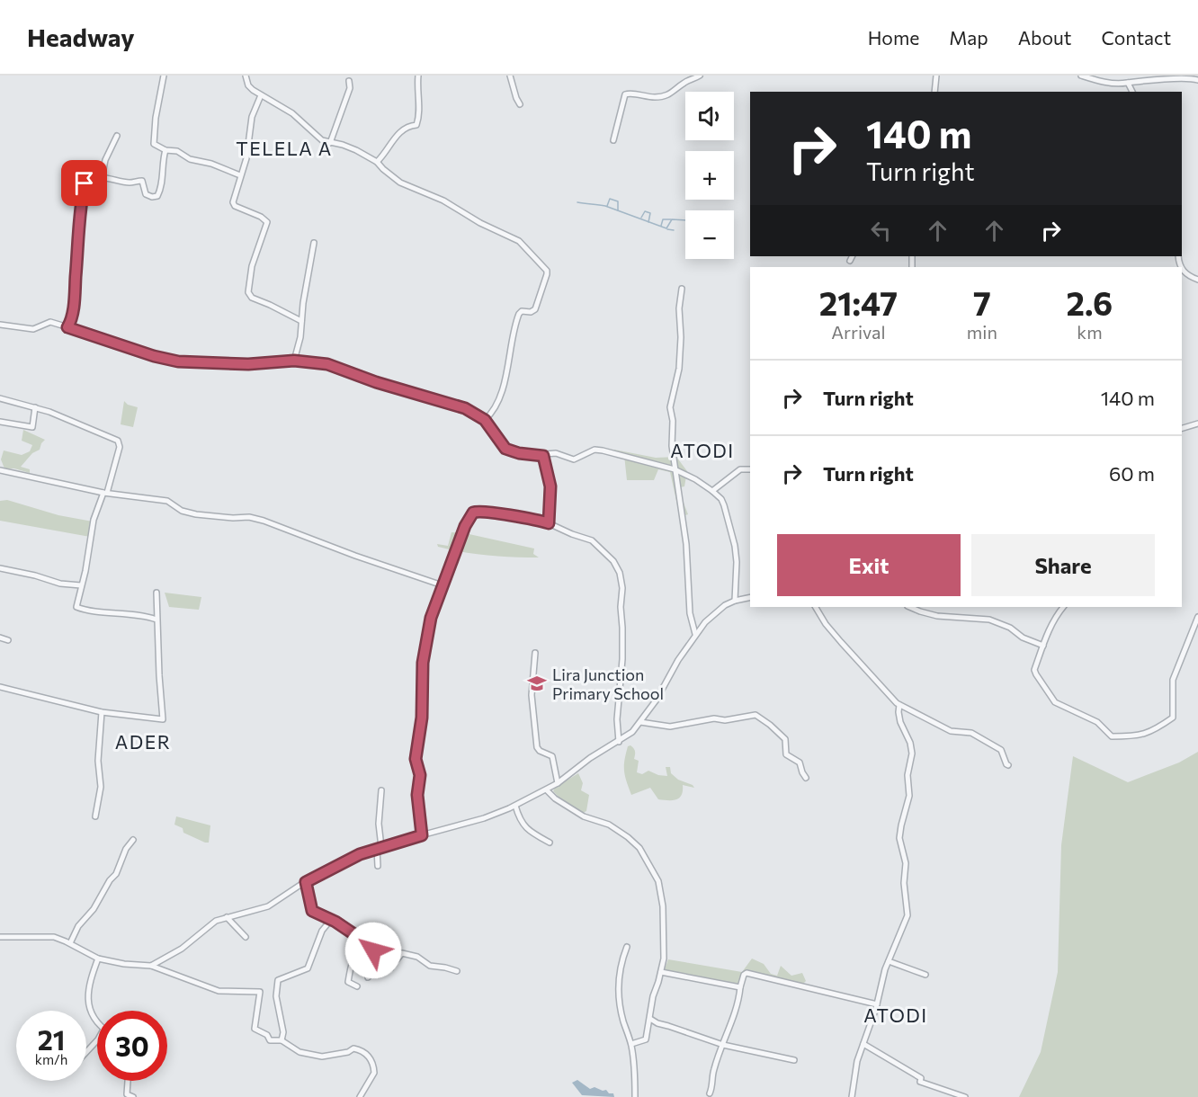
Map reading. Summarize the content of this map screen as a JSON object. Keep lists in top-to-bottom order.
{
  "districts": [
    "TELELA A",
    "ATODI",
    "ADER",
    "ATODI"
  ],
  "places": {
    "school or university": ["Lira Junction Primary School"]
  },
  "page": {
    "header": "Headway",
    "nav": [
      "Home",
      "Map",
      "About",
      "Contact"
    ],
    "map_buttons": ["+", "−"],
    "turn": ["140 m", "Turn right"],
    "eta": [
      "21:47",
      "Arrival",
      "7",
      "min",
      "2.6",
      "km"
    ],
    "list": [
      {
        "name": "Turn right",
        "value": "140 m"
      },
      {
        "name": "Turn right",
        "value": "60 m"
      }
    ],
    "buttons": ["Exit", "Share"],
    "speed": "21 km/h",
    "limit": "30"
  }
}
